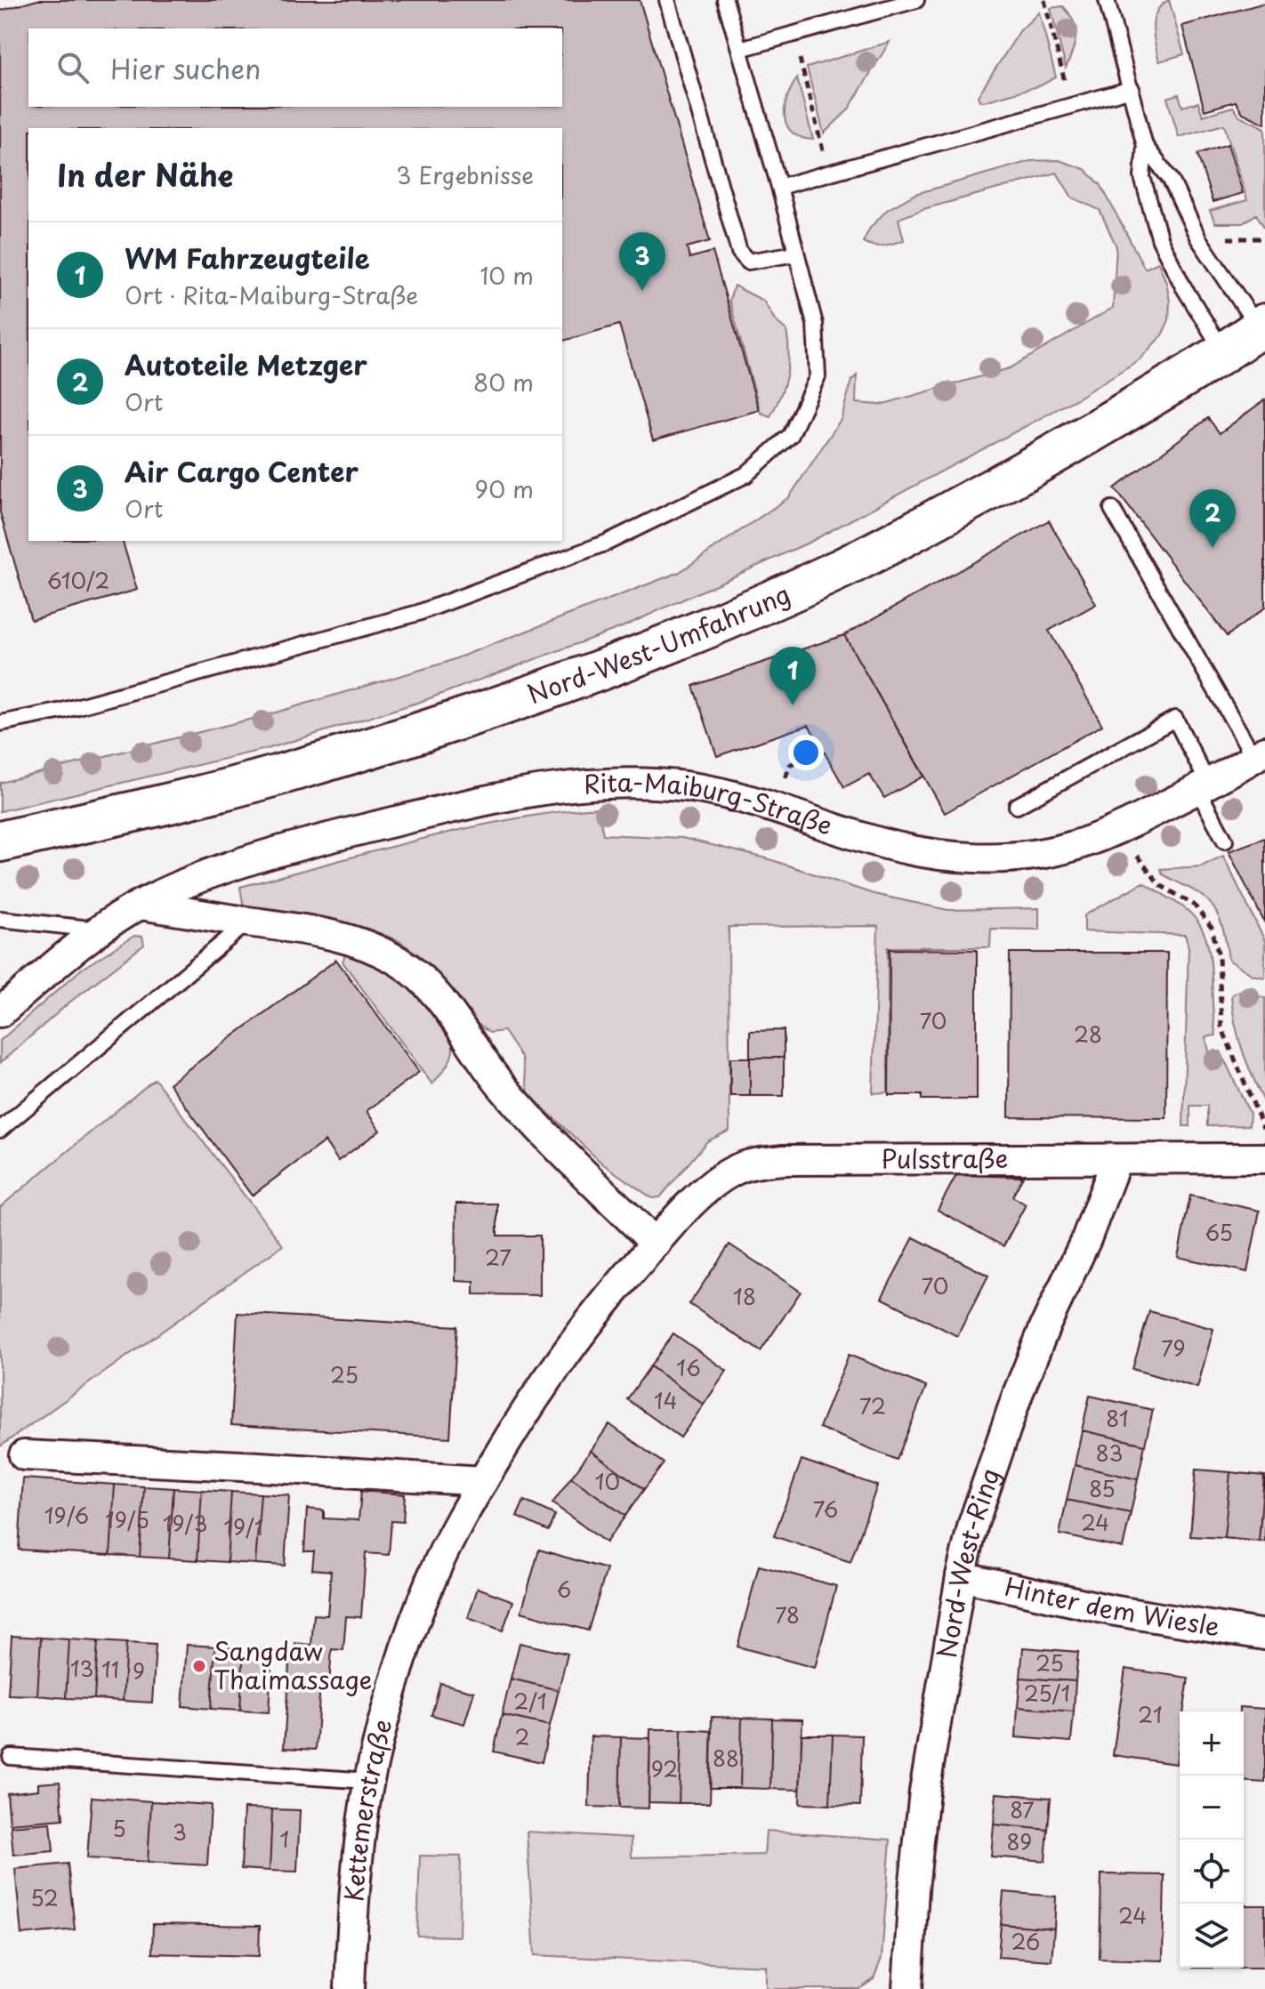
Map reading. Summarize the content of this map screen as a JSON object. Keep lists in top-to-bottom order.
{
  "streets": {
    "main road": ["Nord-West-Umfahrung"],
    "street": [
      "Rita-Maiburg-Straße",
      "Pulsstraße",
      "Nord-West-Ring",
      "Hinter dem Wiesle",
      "Kettemerstraße"
    ]
  },
  "crossings": [
    ["Pulsstraße", "Nord-West-Ring"],
    ["Pulsstraße", "Kettemerstraße"],
    ["Nord-West-Ring", "Hinter dem Wiesle"]
  ],
  "places": ["Sangdaw Thaimassage"],
  "house_numbers": [
    "610/2",
    "70",
    "28",
    "65",
    "27",
    "70",
    "18",
    "79",
    "16",
    "25",
    "14",
    "72",
    "81",
    "83",
    "10",
    "85",
    "76",
    "19/6",
    "19/5",
    "24",
    "19/3",
    "19/1",
    "6",
    "78",
    "25",
    "13",
    "11",
    "9",
    "25/1",
    "2/1",
    "21",
    "2",
    "88",
    "92",
    "87",
    "5",
    "3",
    "1",
    "89",
    "52",
    "24",
    "26"
  ],
  "page": {
    "search": "Hier suchen",
    "heading": ["In der Nähe", "3 Ergebnisse"],
    "list": [
      {
        "mark": "1",
        "name": "WM Fahrzeugteile",
        "note": "Ort · Rita-Maiburg-Straße",
        "value": "10 m"
      },
      {
        "mark": "2",
        "name": "Autoteile Metzger",
        "note": "Ort",
        "value": "80 m"
      },
      {
        "mark": "3",
        "name": "Air Cargo Center",
        "note": "Ort",
        "value": "90 m"
      }
    ],
    "pins": ["3", "2", "1"],
    "map_buttons": ["+", "−"]
  }
}
